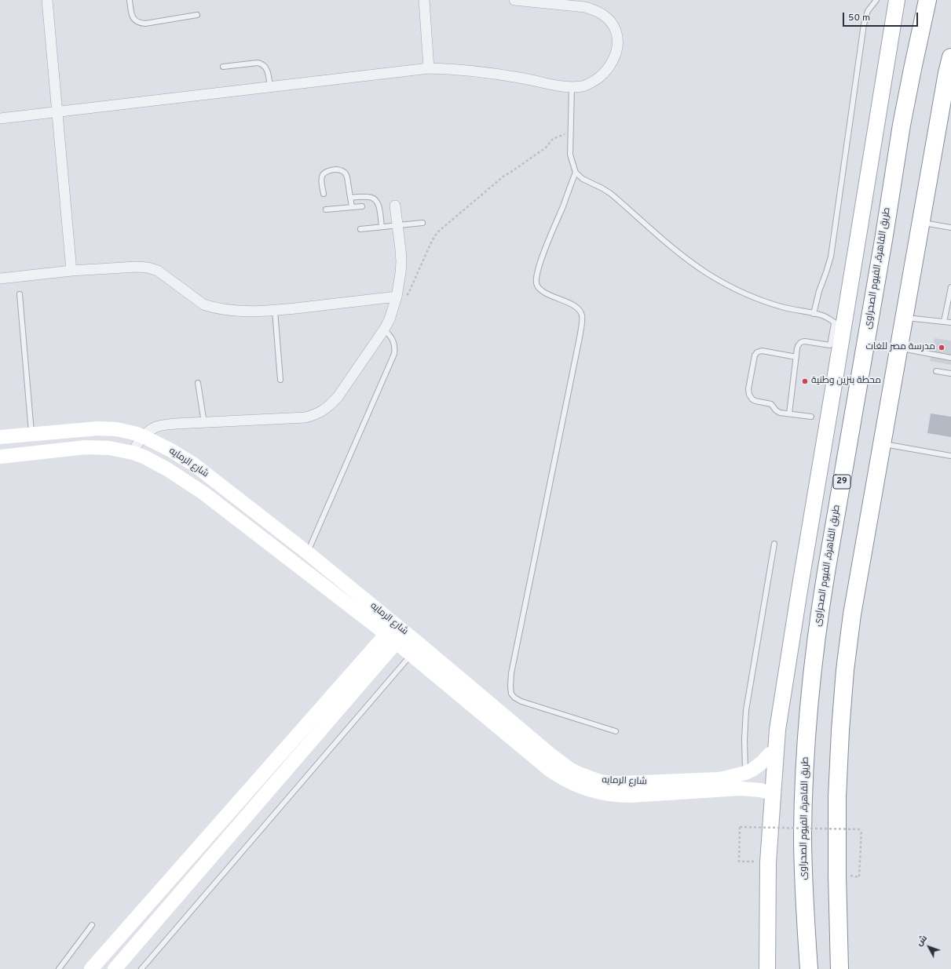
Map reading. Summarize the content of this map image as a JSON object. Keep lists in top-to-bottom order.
{
  "streets": {
    "highway": ["طريق القاهرة, الفيوم الصحراوى", "29"],
    "street": ["شارع الرمايه"]
  },
  "places": ["مدرسة مصر للغات", "محطة بنزين وطنية"],
  "scale_bar": "50 m",
  "north": "top left"
}
